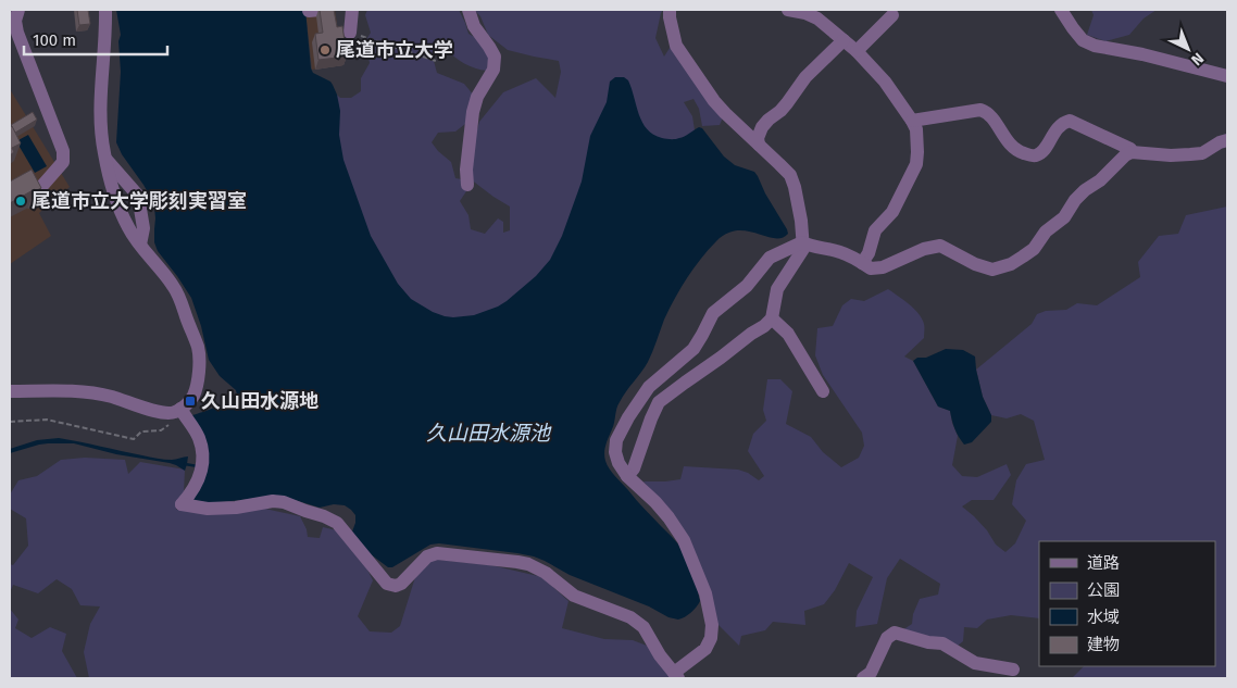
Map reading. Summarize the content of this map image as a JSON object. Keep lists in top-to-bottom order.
{
  "water": ["久山田水源池"],
  "places": {
    "other": ["尾道市立大学", "尾道市立大学彫刻実習室"],
    "transit": ["久山田水源地"]
  },
  "legend": [
    "道路",
    "公園",
    "水域",
    "建物"
  ],
  "scale_bar": "100 m",
  "north": "bottom right"
}
